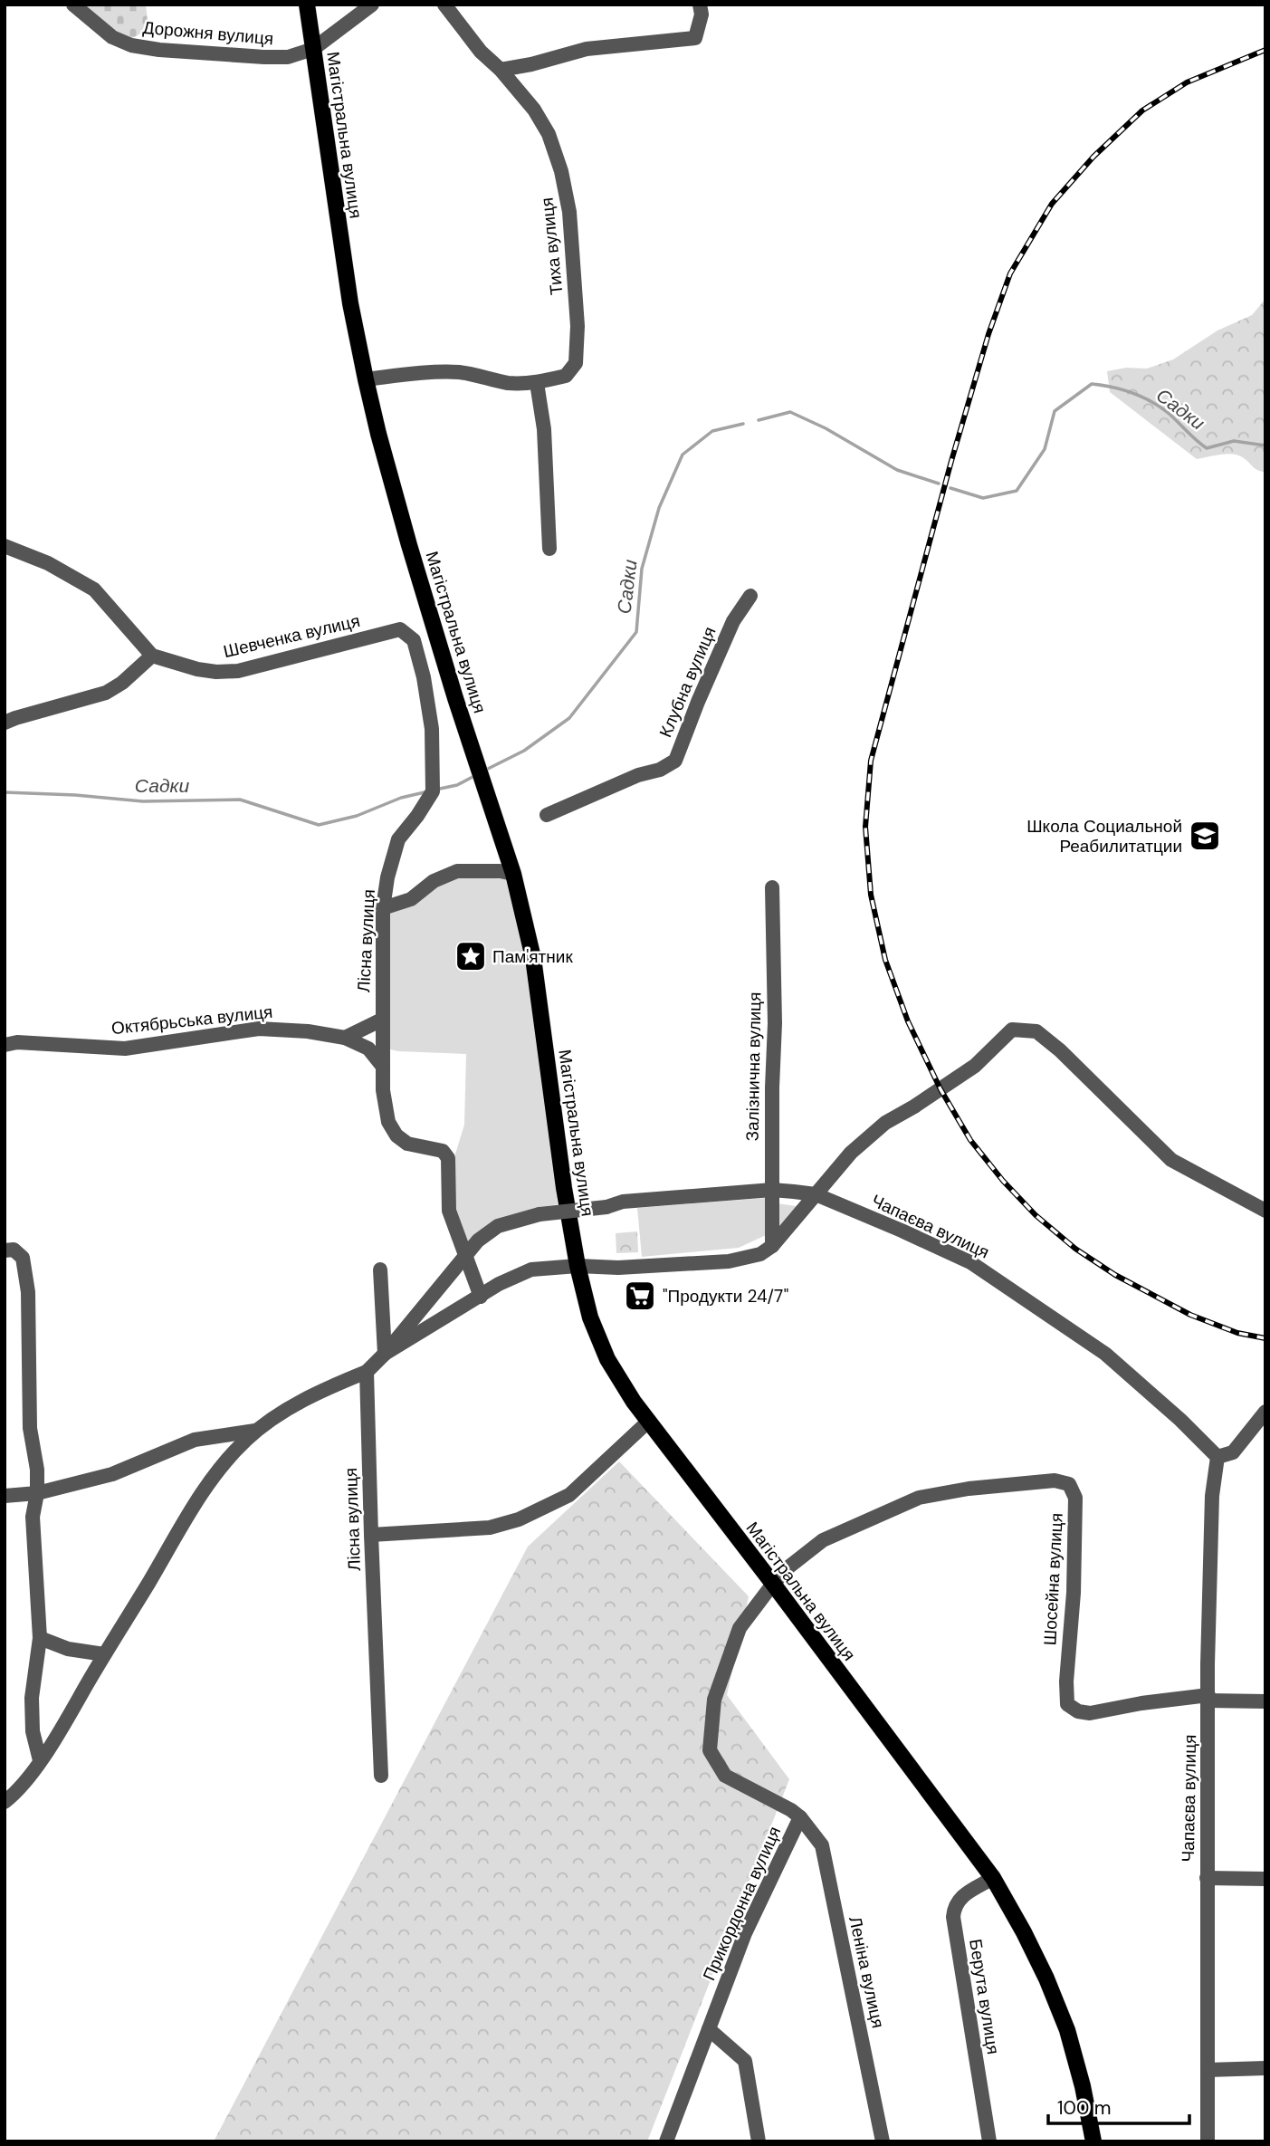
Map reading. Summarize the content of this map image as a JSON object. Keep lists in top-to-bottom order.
{
  "streets": {
    "main road": ["Магістральна вулиця"],
    "street": [
      "Дорожня вулиця",
      "Тиха вулиця",
      "Шевченка вулиця",
      "Клубна вулиця",
      "Лісна вулиця",
      "Октябрьська вулиця",
      "Залізнична вулиця",
      "Чапаєва вулиця",
      "Шосейна вулиця",
      "Прикордонна вулиця",
      "Леніна вулиця",
      "Берута вулиця"
    ]
  },
  "crossings": [
    ["Дорожня вулиця", "Магістральна вулиця"],
    ["Магістральна вулиця", "Тиха вулиця"],
    ["Магістральна вулиця", "Шосейна вулиця"],
    ["Магістральна вулиця", "Прикордонна вулиця"],
    ["Магістральна вулиця", "Берута вулиця"],
    ["Шевченка вулиця", "Лісна вулиця"],
    ["Лісна вулиця", "Октябрьська вулиця"],
    ["Лісна вулиця", "Чапаєва вулиця"],
    ["Залізнична вулиця", "Чапаєва вулиця"],
    ["Чапаєва вулиця", "Шосейна вулиця"],
    ["Шосейна вулиця", "Прикордонна вулиця"],
    ["Прикордонна вулиця", "Леніна вулиця"]
  ],
  "water": ["Садки"],
  "places": {
    "school or university": ["Школа Социальной Реабилитатции"],
    "place": ["Пам'ятник"],
    "supermarket": ["\"Продукти 24/7\""]
  },
  "scale_bar": "100 m"
}
